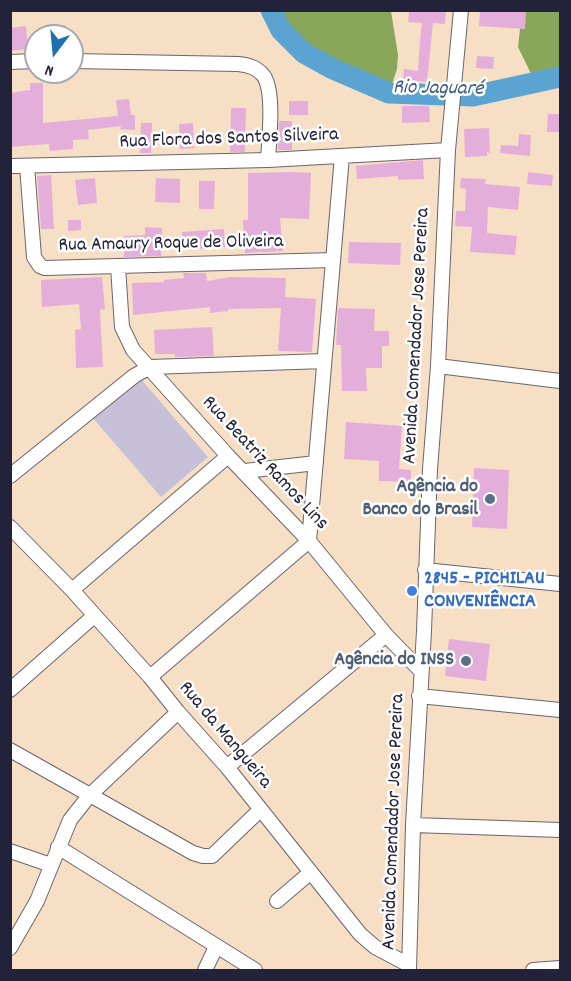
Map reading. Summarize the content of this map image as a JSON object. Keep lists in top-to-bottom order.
{
  "streets": {
    "street": [
      "Rua Flora dos Santos Silveira",
      "Rua Amaury Roque de Oliveira",
      "Avenida Comendador Jose Pereira",
      "Rua Beatriz Ramos Lins",
      "Rua da Mangueira"
    ]
  },
  "crossings": [
    ["Rua Flora dos Santos Silveira", "Rua Amaury Roque de Oliveira"],
    ["Rua Flora dos Santos Silveira", "Avenida Comendador Jose Pereira"],
    ["Rua Amaury Roque de Oliveira", "Rua Beatriz Ramos Lins"],
    ["Avenida Comendador Jose Pereira", "Rua Beatriz Ramos Lins"],
    ["Avenida Comendador Jose Pereira", "Rua da Mangueira"]
  ],
  "water": ["Rio Jaguaré"],
  "places": ["Agência do Banco do Brasil", "2845 - PICHILAU CONVENIÊNCIA", "Agência do INSS"],
  "north": "bottom"
}
